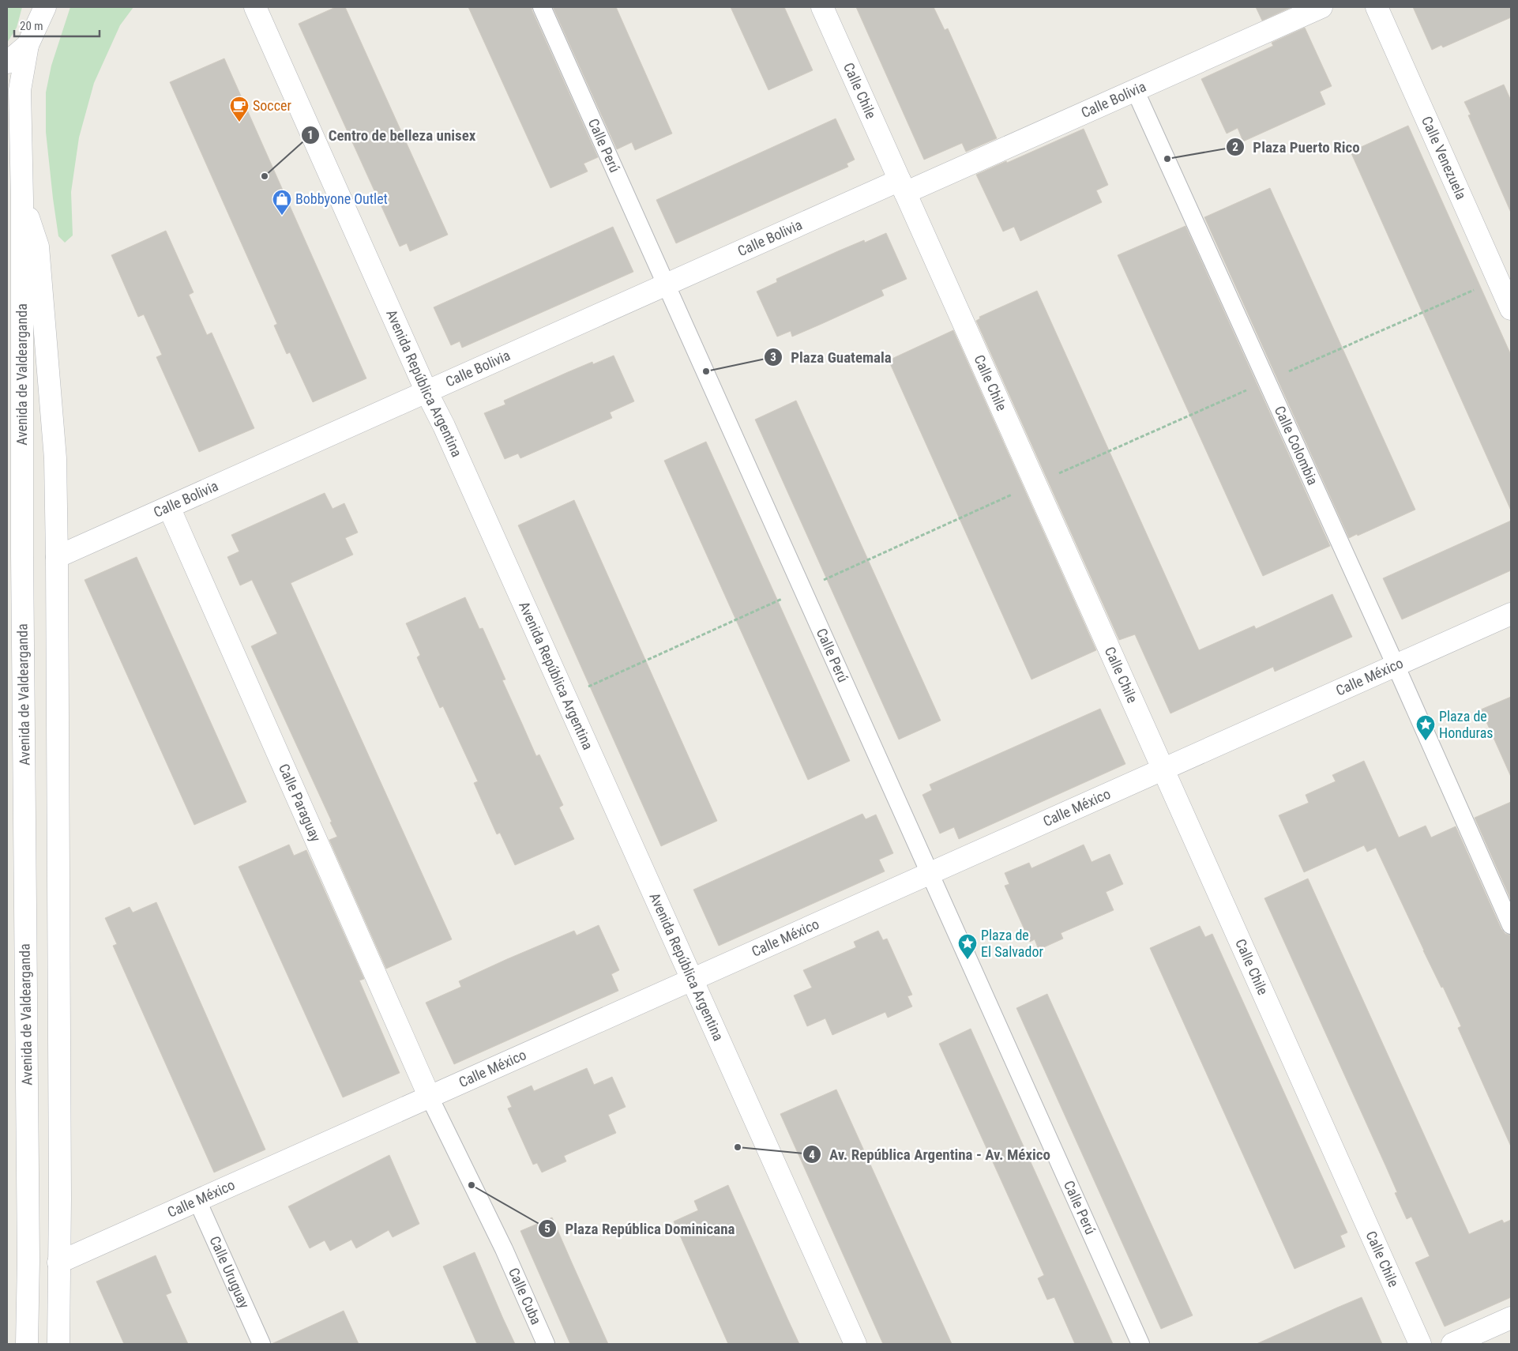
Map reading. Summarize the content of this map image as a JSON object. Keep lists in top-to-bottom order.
{
  "streets": {
    "street": [
      "Calle Chile",
      "Calle Bolivia",
      "Calle Perú",
      "Calle Venezuela",
      "Avenida de Valdearganda",
      "Avenida República Argentina",
      "Calle Colombia",
      "Calle México",
      "Calle Paraguay",
      "Calle Uruguay",
      "Calle Cuba"
    ]
  },
  "crossings": [
    ["Calle Chile", "Calle Bolivia"],
    ["Calle Chile", "Calle México"],
    ["Calle Bolivia", "Calle Perú"],
    ["Calle Bolivia", "Avenida República Argentina"],
    ["Calle Bolivia", "Calle Colombia"],
    ["Calle Bolivia", "Calle Paraguay"],
    ["Calle Perú", "Calle México"],
    ["Avenida República Argentina", "Calle México"],
    ["Calle Colombia", "Calle México"],
    ["Calle México", "Calle Paraguay"],
    ["Calle México", "Calle Uruguay"],
    ["Calle México", "Calle Cuba"],
    ["Calle Paraguay", "Calle Cuba"]
  ],
  "places": {
    "cafe": ["Soccer"],
    "other": [
      "Plaza Puerto Rico",
      "Centro de belleza unisex",
      "Plaza Guatemala",
      "Av. República Argentina - Av. México",
      "Plaza República Dominicana"
    ],
    "shop": ["Bobbyone Outlet"],
    "place": ["Plaza de Honduras", "Plaza de El Salvador"]
  },
  "scale_bar": "20 m"
}
